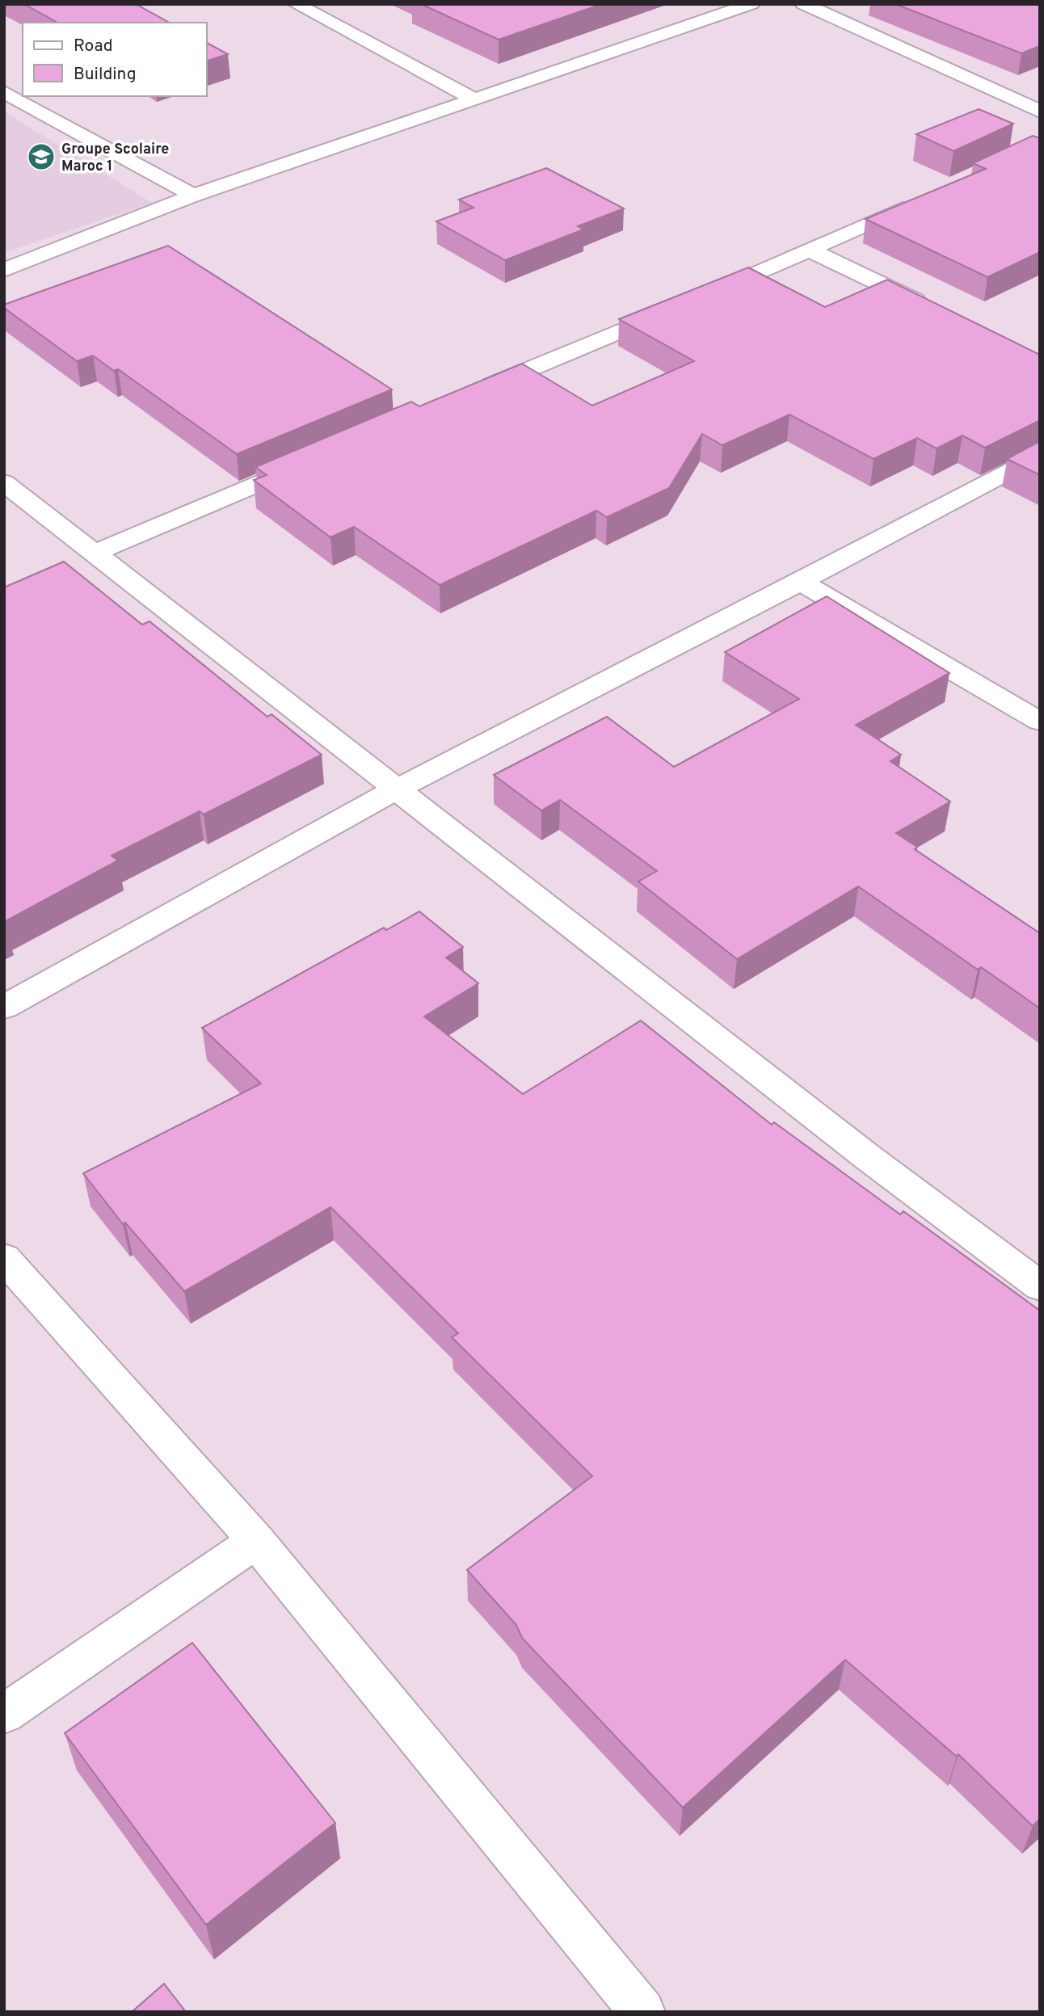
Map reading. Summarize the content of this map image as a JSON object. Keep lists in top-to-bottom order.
{
  "places": {
    "school or university": ["Groupe Scolaire Maroc 1"]
  },
  "legend": ["Road", "Building"]
}
